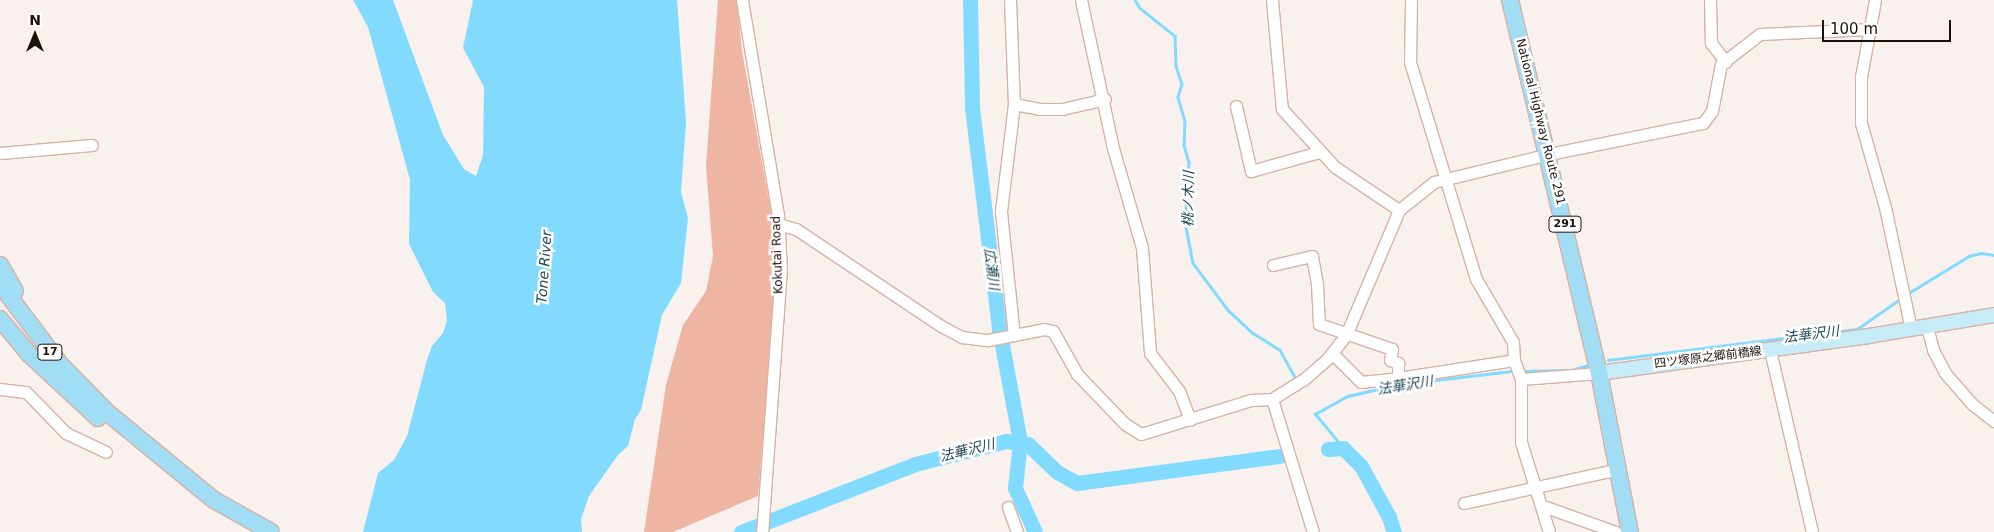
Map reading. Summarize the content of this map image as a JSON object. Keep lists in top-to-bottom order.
{
  "streets": {
    "highway": ["National Highway Route 291", "291", "17"],
    "main road": ["四ツ塚原之郷前橋線"],
    "street": ["Kokutai Road"]
  },
  "crossings": [
    ["National Highway Route 291", "四ツ塚原之郷前橋線"]
  ],
  "water": [
    "桃ノ木川",
    "Tone River",
    "広瀬川",
    "法華沢川"
  ],
  "scale_bar": "100 m",
  "north": "top"
}
